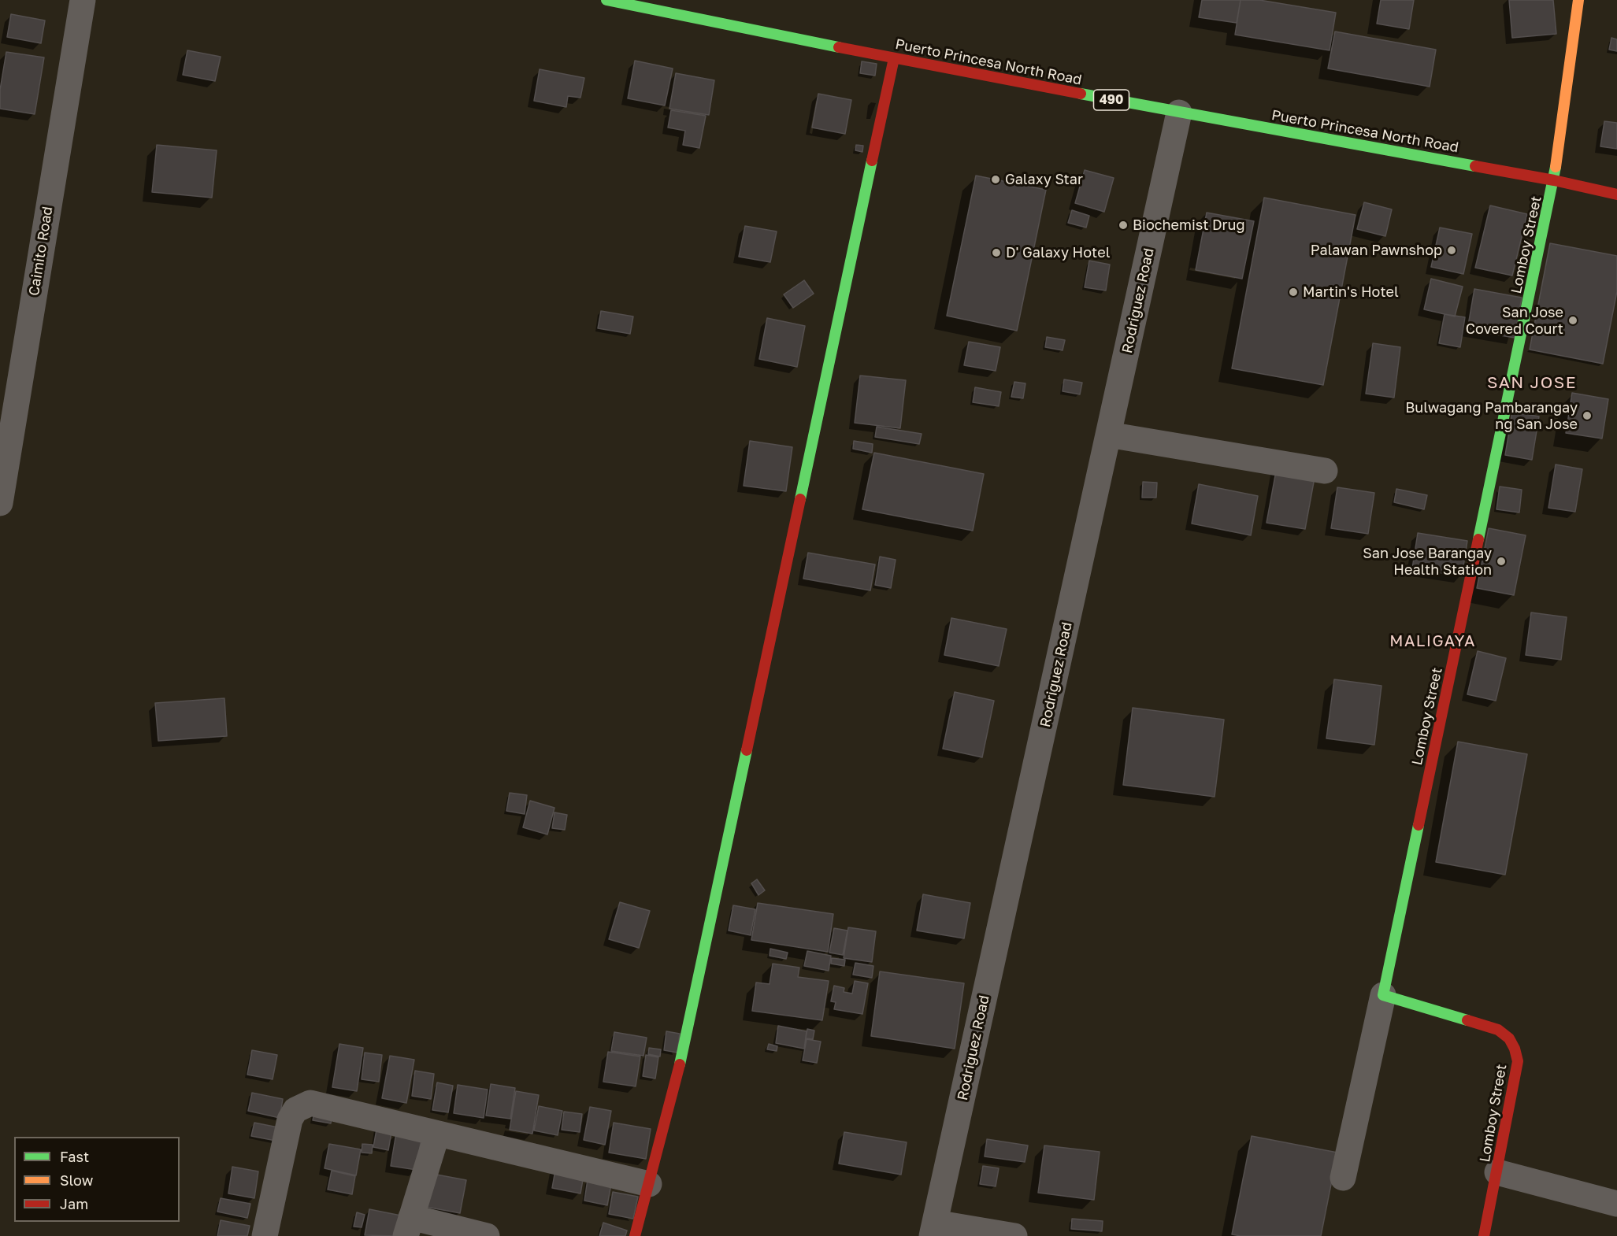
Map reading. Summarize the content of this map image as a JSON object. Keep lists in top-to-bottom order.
{
  "streets": {
    "street": [
      "Puerto Princesa North Road",
      "490",
      "Lomboy Street",
      "Caimito Road",
      "Rodriguez Road"
    ]
  },
  "crossings": [
    ["Puerto Princesa North Road", "Lomboy Street"],
    ["Puerto Princesa North Road", "Rodriguez Road"]
  ],
  "districts": ["SAN JOSE", "MALIGAYA"],
  "places": [
    "Galaxy Star",
    "Biochemist Drug",
    "Palawan Pawnshop",
    "D' Galaxy Hotel",
    "Martin's Hotel",
    "San Jose Covered Court",
    "Bulwagang Pambarangay ng San Jose",
    "San Jose Barangay Health Station"
  ],
  "legend": ["Fast", "Slow", "Jam"]
}
